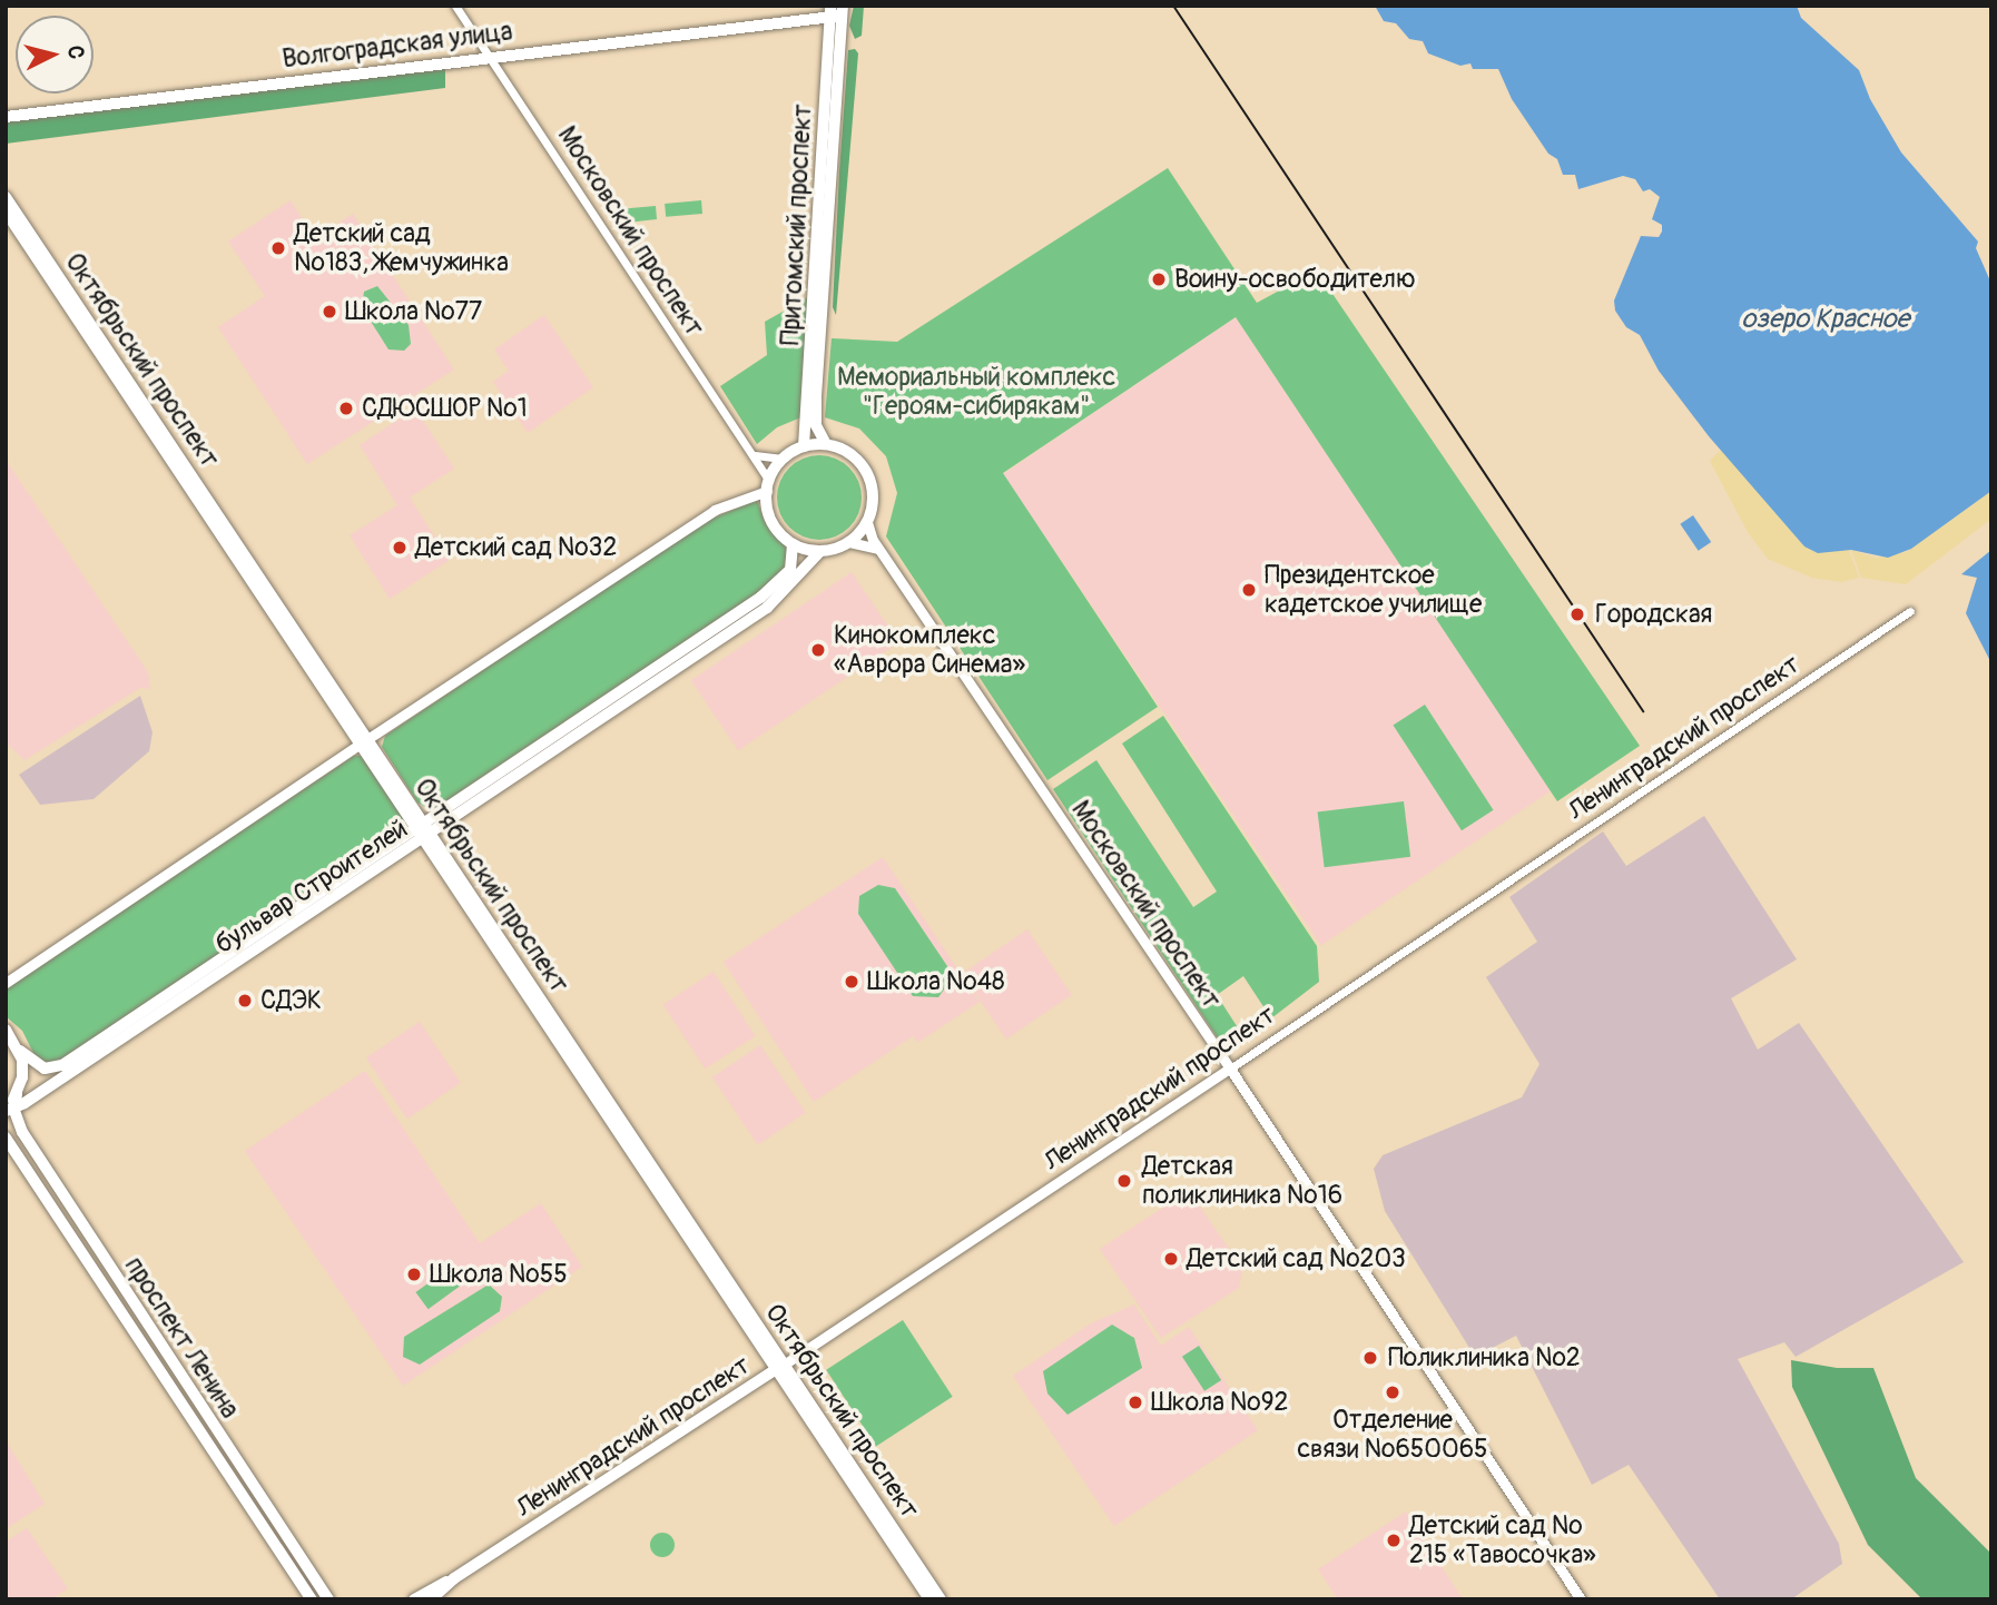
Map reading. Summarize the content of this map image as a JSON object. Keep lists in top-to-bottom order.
{
  "streets": {
    "main road": [
      "Волгоградская улица",
      "Притомский проспект",
      "Октябрьский проспект",
      "Ленинградский проспект",
      "бульвар Строителей",
      "проспект Ленина"
    ],
    "street": ["Московский проспект"]
  },
  "crossings": [
    ["Волгоградская улица", "Притомский проспект"],
    ["Волгоградская улица", "Московский проспект"],
    ["Притомский проспект", "Московский проспект"],
    ["Притомский проспект", "бульвар Строителей"],
    ["Московский проспект", "Ленинградский проспект"],
    ["Московский проспект", "бульвар Строителей"],
    ["Октябрьский проспект", "Ленинградский проспект"],
    ["Октябрьский проспект", "бульвар Строителей"],
    ["бульвар Строителей", "проспект Ленина"]
  ],
  "water": ["озеро Красное"],
  "parks": ["Мемориальный комплекс \"Героям-сибирякам\""],
  "places": [
    "Детский сад №183, Жемчужинка",
    "Воину-освободителю",
    "Школа №77",
    "СДЮСШОР №1",
    "Детский сад №32",
    "Президентское кадетское училище",
    "Городская",
    "Кинокомплекс «Аврора Синема»",
    "Школа №48",
    "СДЭК",
    "Детская поликлиника №16",
    "Детский сад №203",
    "Школа №55",
    "Поликлиника №2",
    "Отделение связи №650065",
    "Школа №92",
    "Детский сад № 215 «Тавосочка»"
  ],
  "north": "right"
}
